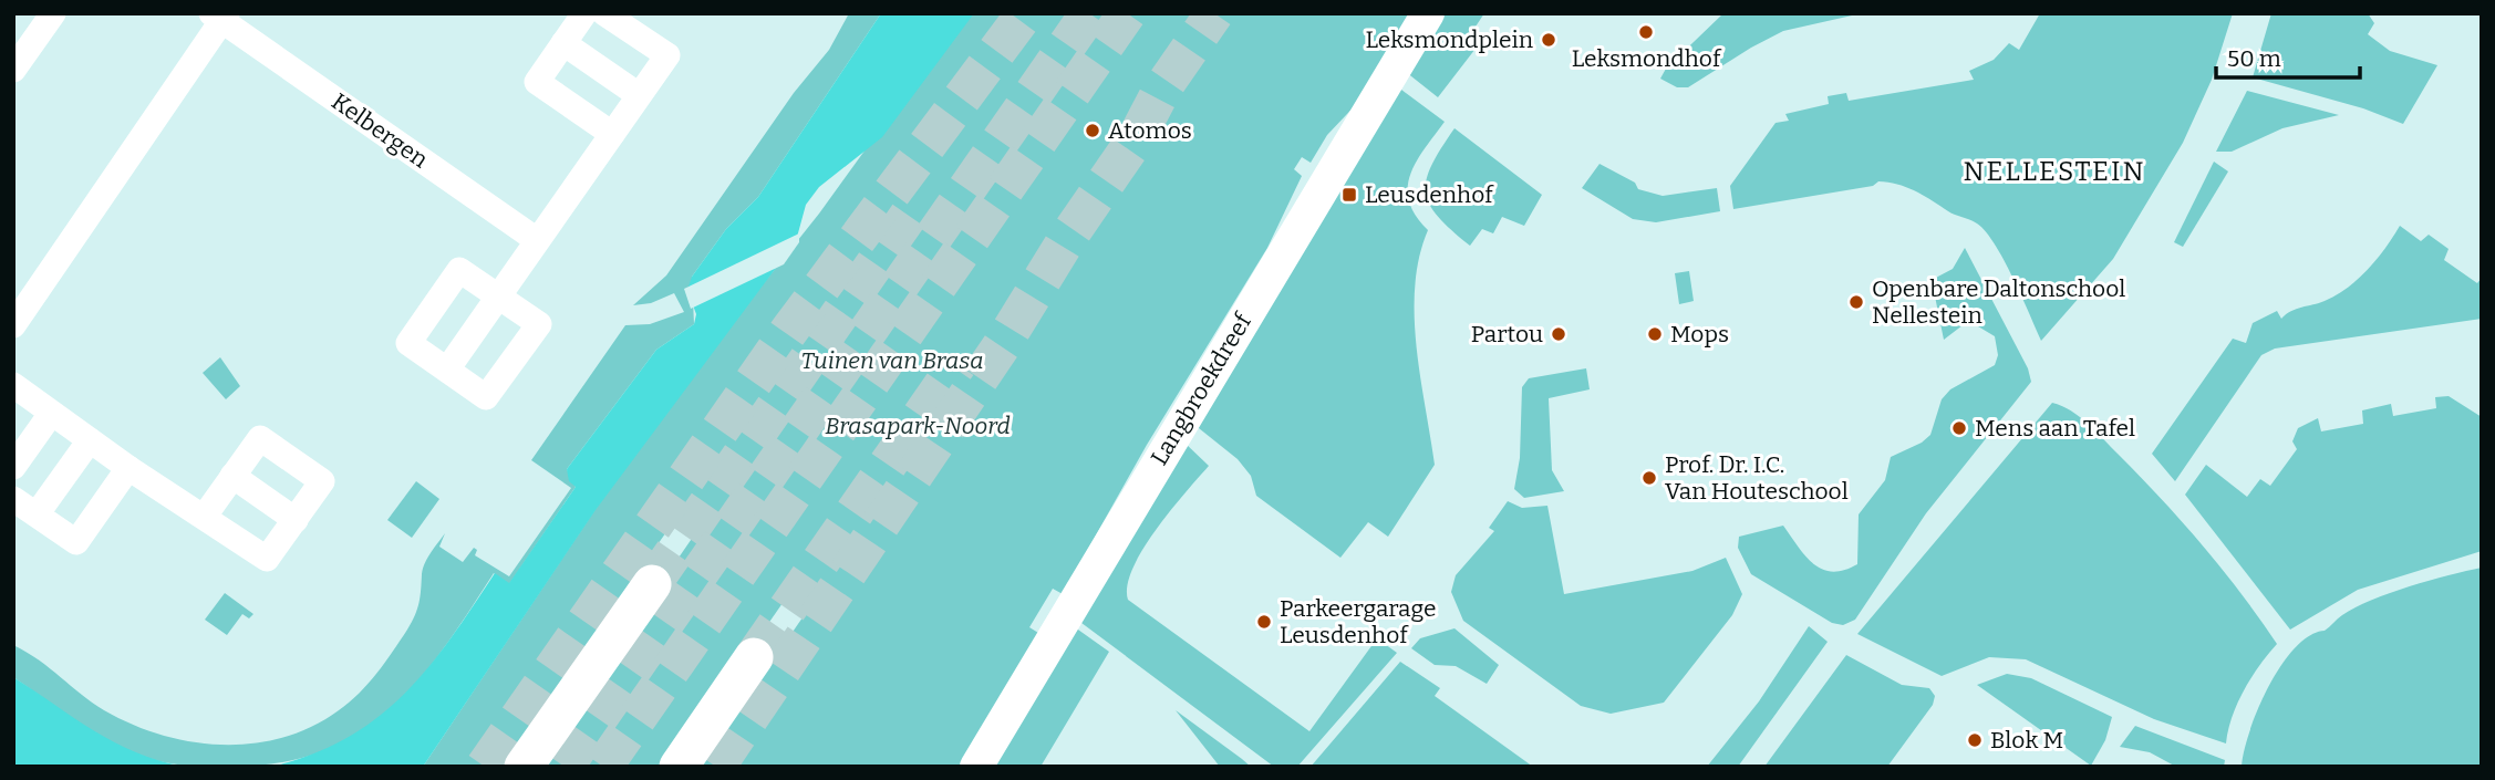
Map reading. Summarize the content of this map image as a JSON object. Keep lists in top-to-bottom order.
{
  "streets": {
    "main road": ["Langbroekdreef"],
    "street": ["Kelbergen"]
  },
  "districts": ["NELLESTEIN"],
  "parks": ["Tuinen van Brasa", "Brasapark-Noord"],
  "places": {
    "other": [
      "Leksmondhof",
      "Leksmondplein",
      "Atomos",
      "Openbare Daltonschool Nellestein",
      "Partou",
      "Mops",
      "Mens aan Tafel",
      "Prof. Dr. I.C. Van Houteschool",
      "Parkeergarage Leusdenhof",
      "Blok M"
    ],
    "transit": ["Leusdenhof"]
  },
  "scale_bar": "50 m"
}
